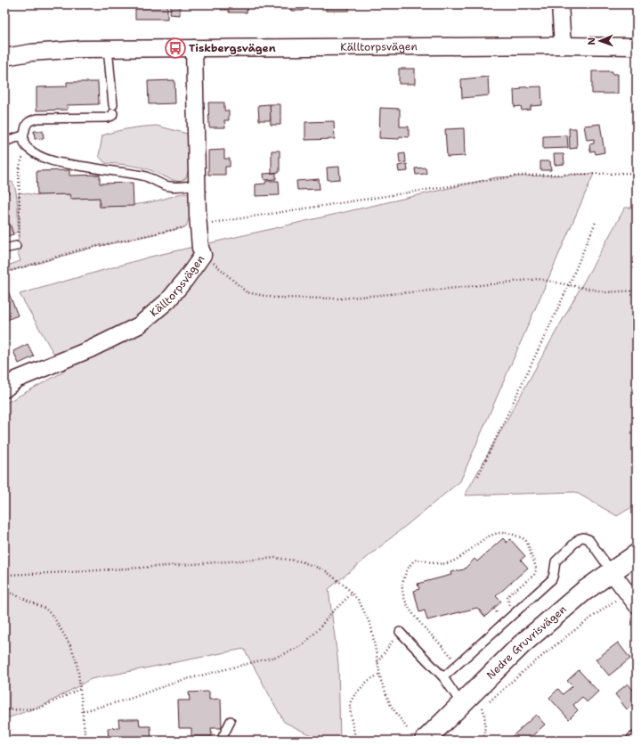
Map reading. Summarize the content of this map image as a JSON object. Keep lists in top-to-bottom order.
{
  "streets": {
    "street": ["Källtorpsvägen", "Nedre Gruvrisvägen"]
  },
  "places": {
    "bus stop": ["Tiskbergsvägen"]
  },
  "north": "left"
}
